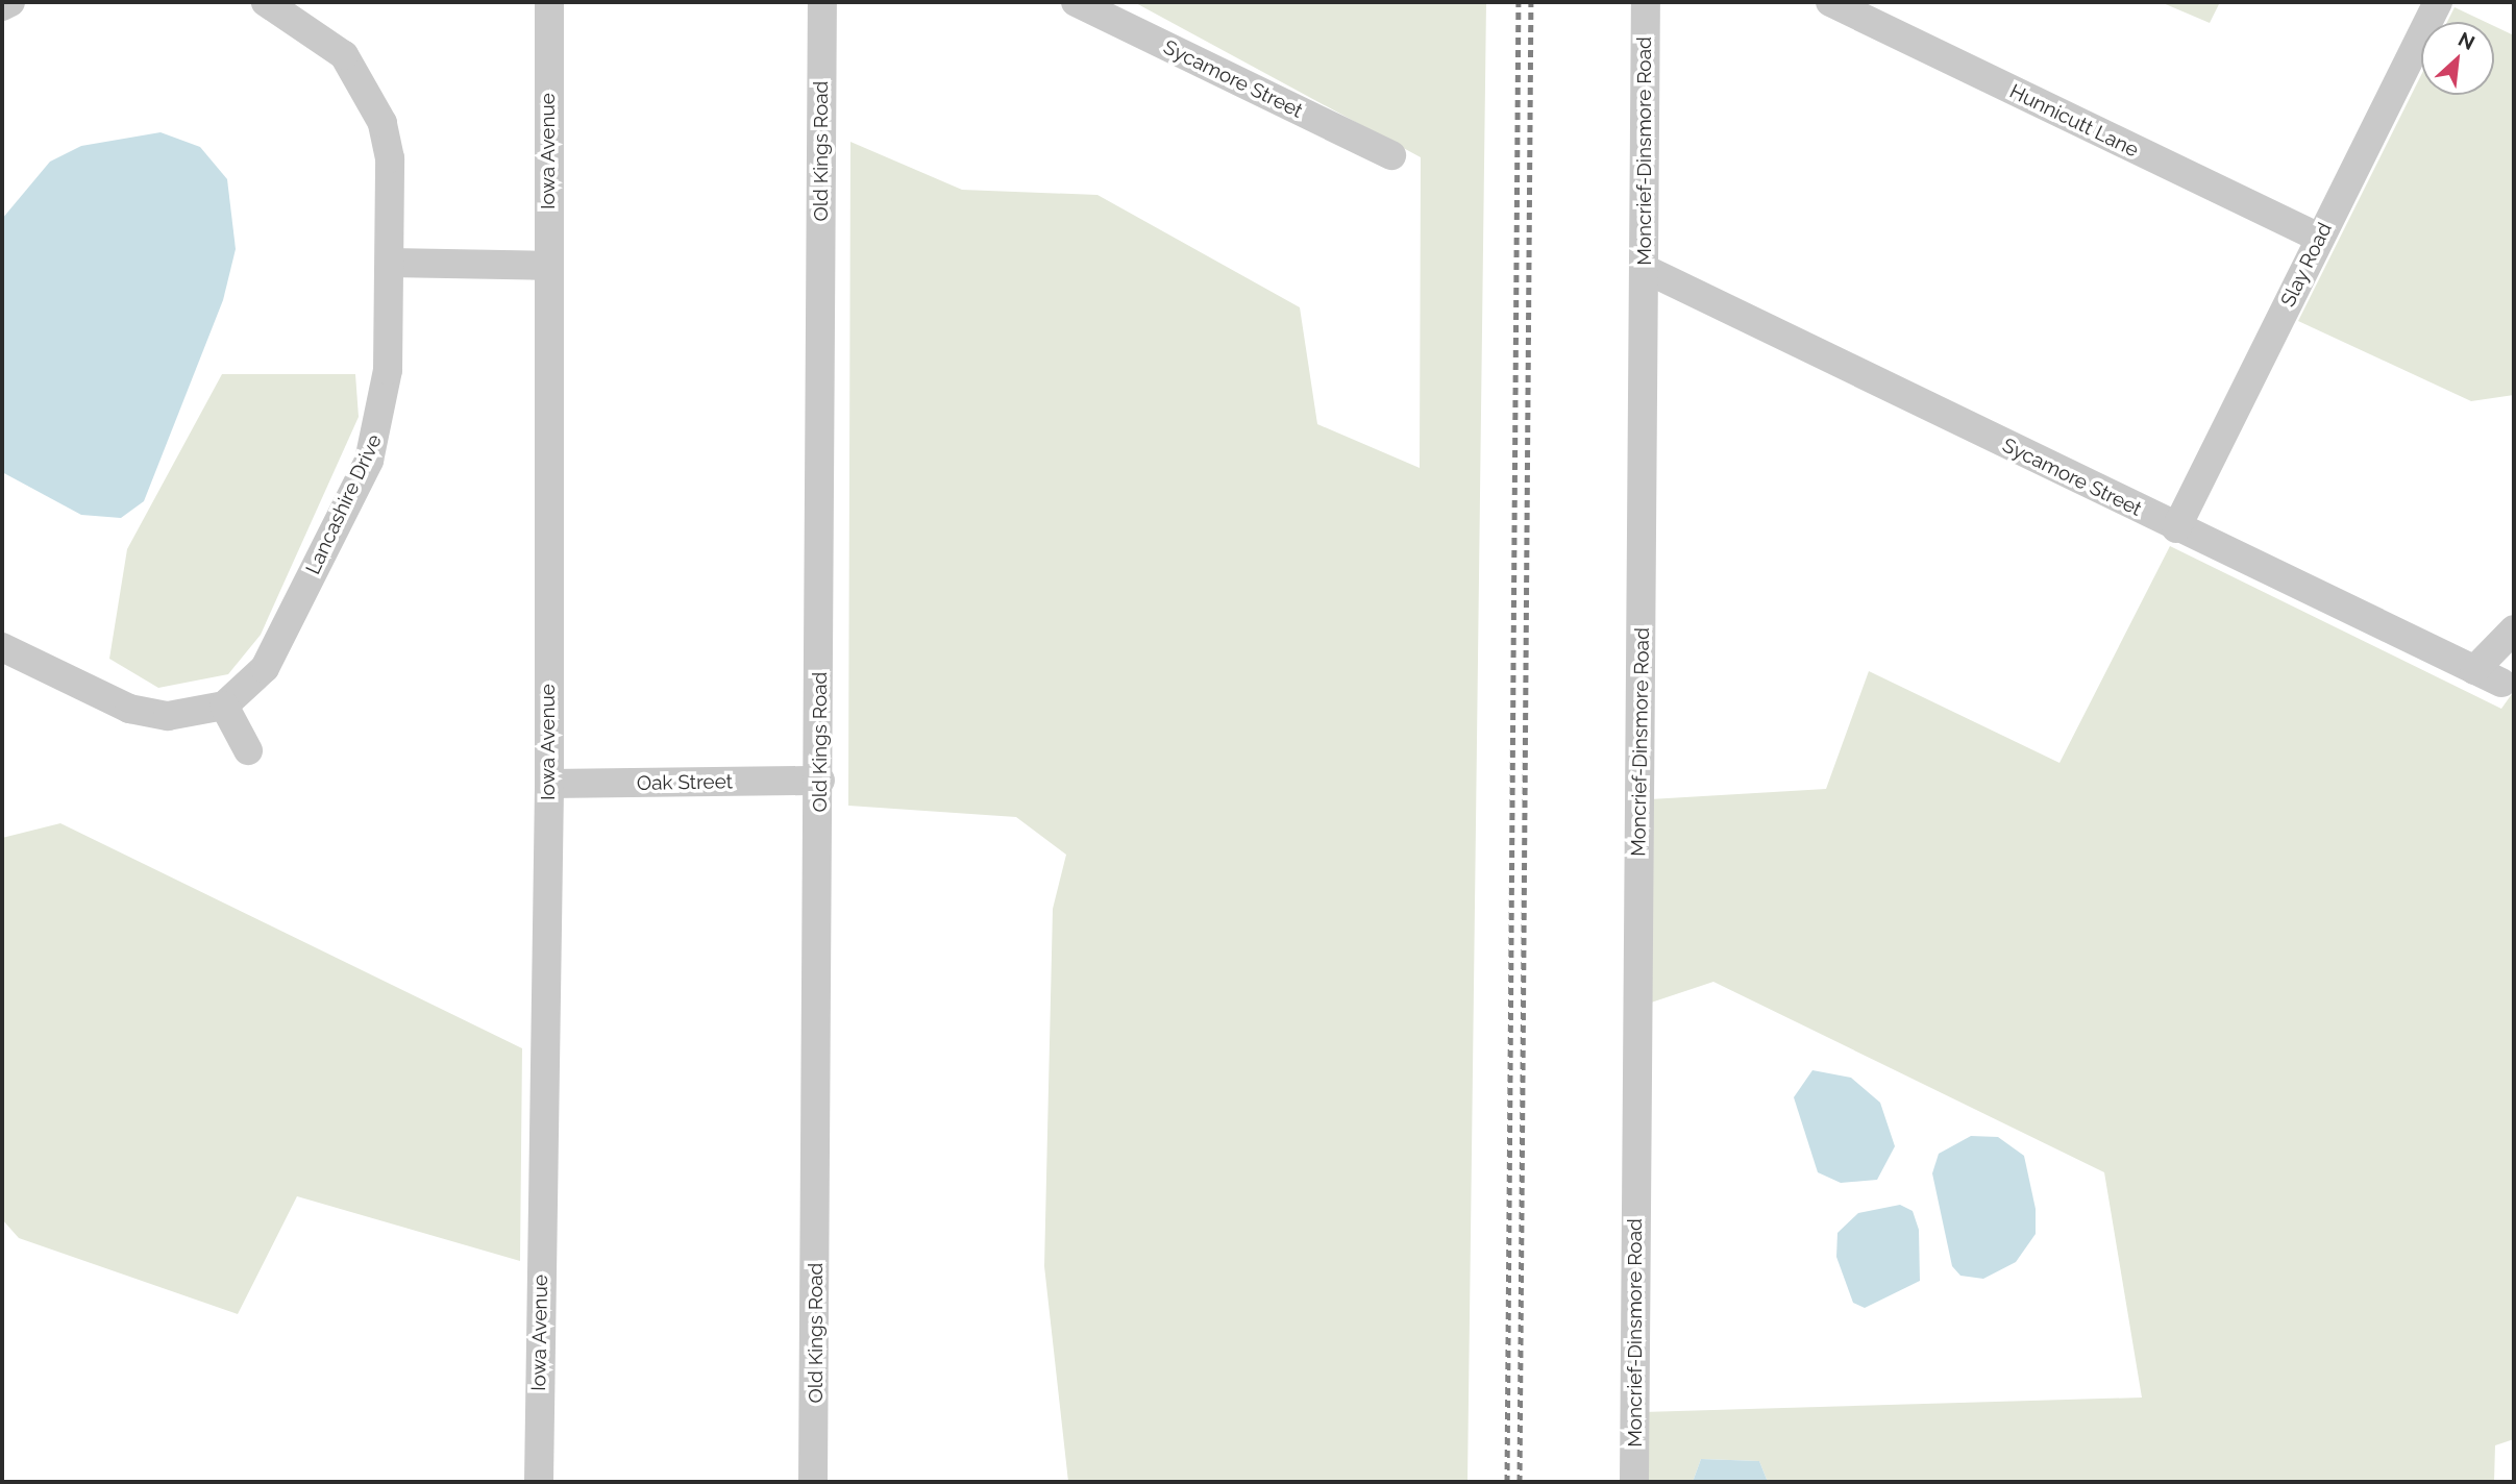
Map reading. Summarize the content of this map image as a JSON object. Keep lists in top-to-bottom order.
{
  "streets": {
    "street": [
      "Sycamore Street",
      "Hunnicutt Lane",
      "Iowa Avenue",
      "Old Kings Road",
      "Moncrief-Dinsmore Road",
      "Slay Road",
      "Lancashire Drive",
      "Oak Street"
    ]
  },
  "crossings": [
    ["Sycamore Street", "Moncrief-Dinsmore Road"],
    ["Sycamore Street", "Slay Road"],
    ["Hunnicutt Lane", "Slay Road"],
    ["Iowa Avenue", "Oak Street"],
    ["Old Kings Road", "Oak Street"]
  ],
  "north": "top right"
}
